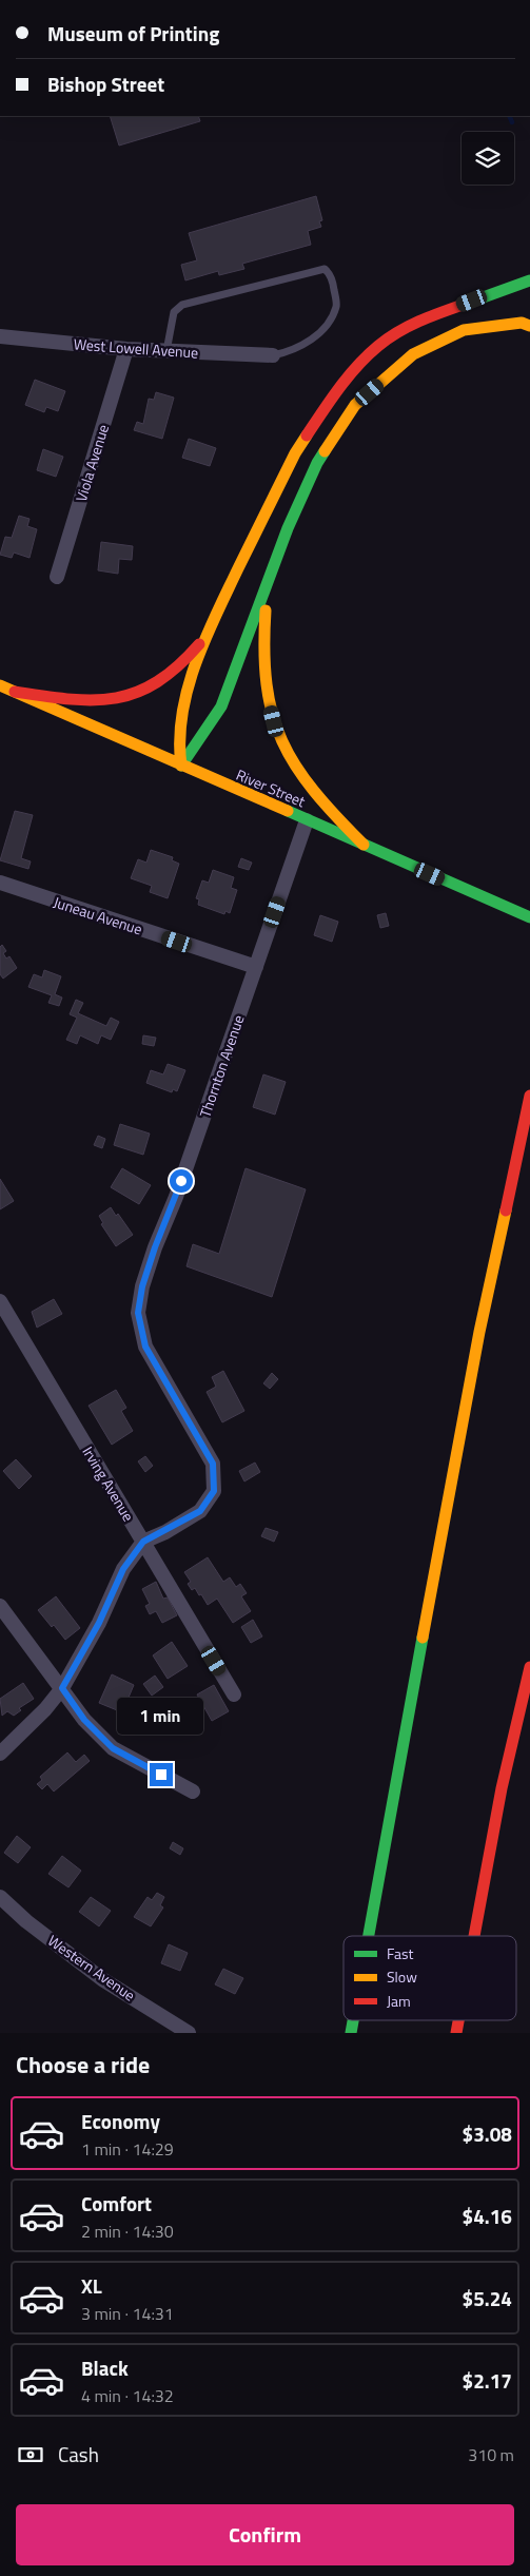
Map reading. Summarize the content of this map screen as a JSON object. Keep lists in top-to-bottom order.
{
  "streets": {
    "main road": ["River Street"],
    "street": [
      "West Lowell Avenue",
      "Viola Avenue",
      "Juneau Avenue",
      "Thornton Avenue",
      "Irving Avenue",
      "Western Avenue"
    ]
  },
  "crossings": [
    ["West Lowell Avenue", "Viola Avenue"],
    ["River Street", "Thornton Avenue"],
    ["Juneau Avenue", "Thornton Avenue"],
    ["Thornton Avenue", "Irving Avenue"]
  ],
  "legend": ["Fast", "Slow", "Jam"],
  "page": {
    "banner": ["Museum of Printing", "Bishop Street"],
    "bubble": "1 min",
    "heading": "Choose a ride",
    "list": [
      {
        "name": "Economy",
        "note": "1 min · 14:29",
        "value": "$3.08"
      },
      {
        "name": "Comfort",
        "note": "2 min · 14:30",
        "value": "$4.16"
      },
      {
        "name": "XL",
        "note": "3 min · 14:31",
        "value": "$5.24"
      },
      {
        "name": "Black",
        "note": "4 min · 14:32",
        "value": "$2.17"
      }
    ],
    "pay": ["Cash", "310 m"],
    "buttons": "Confirm"
  }
}
